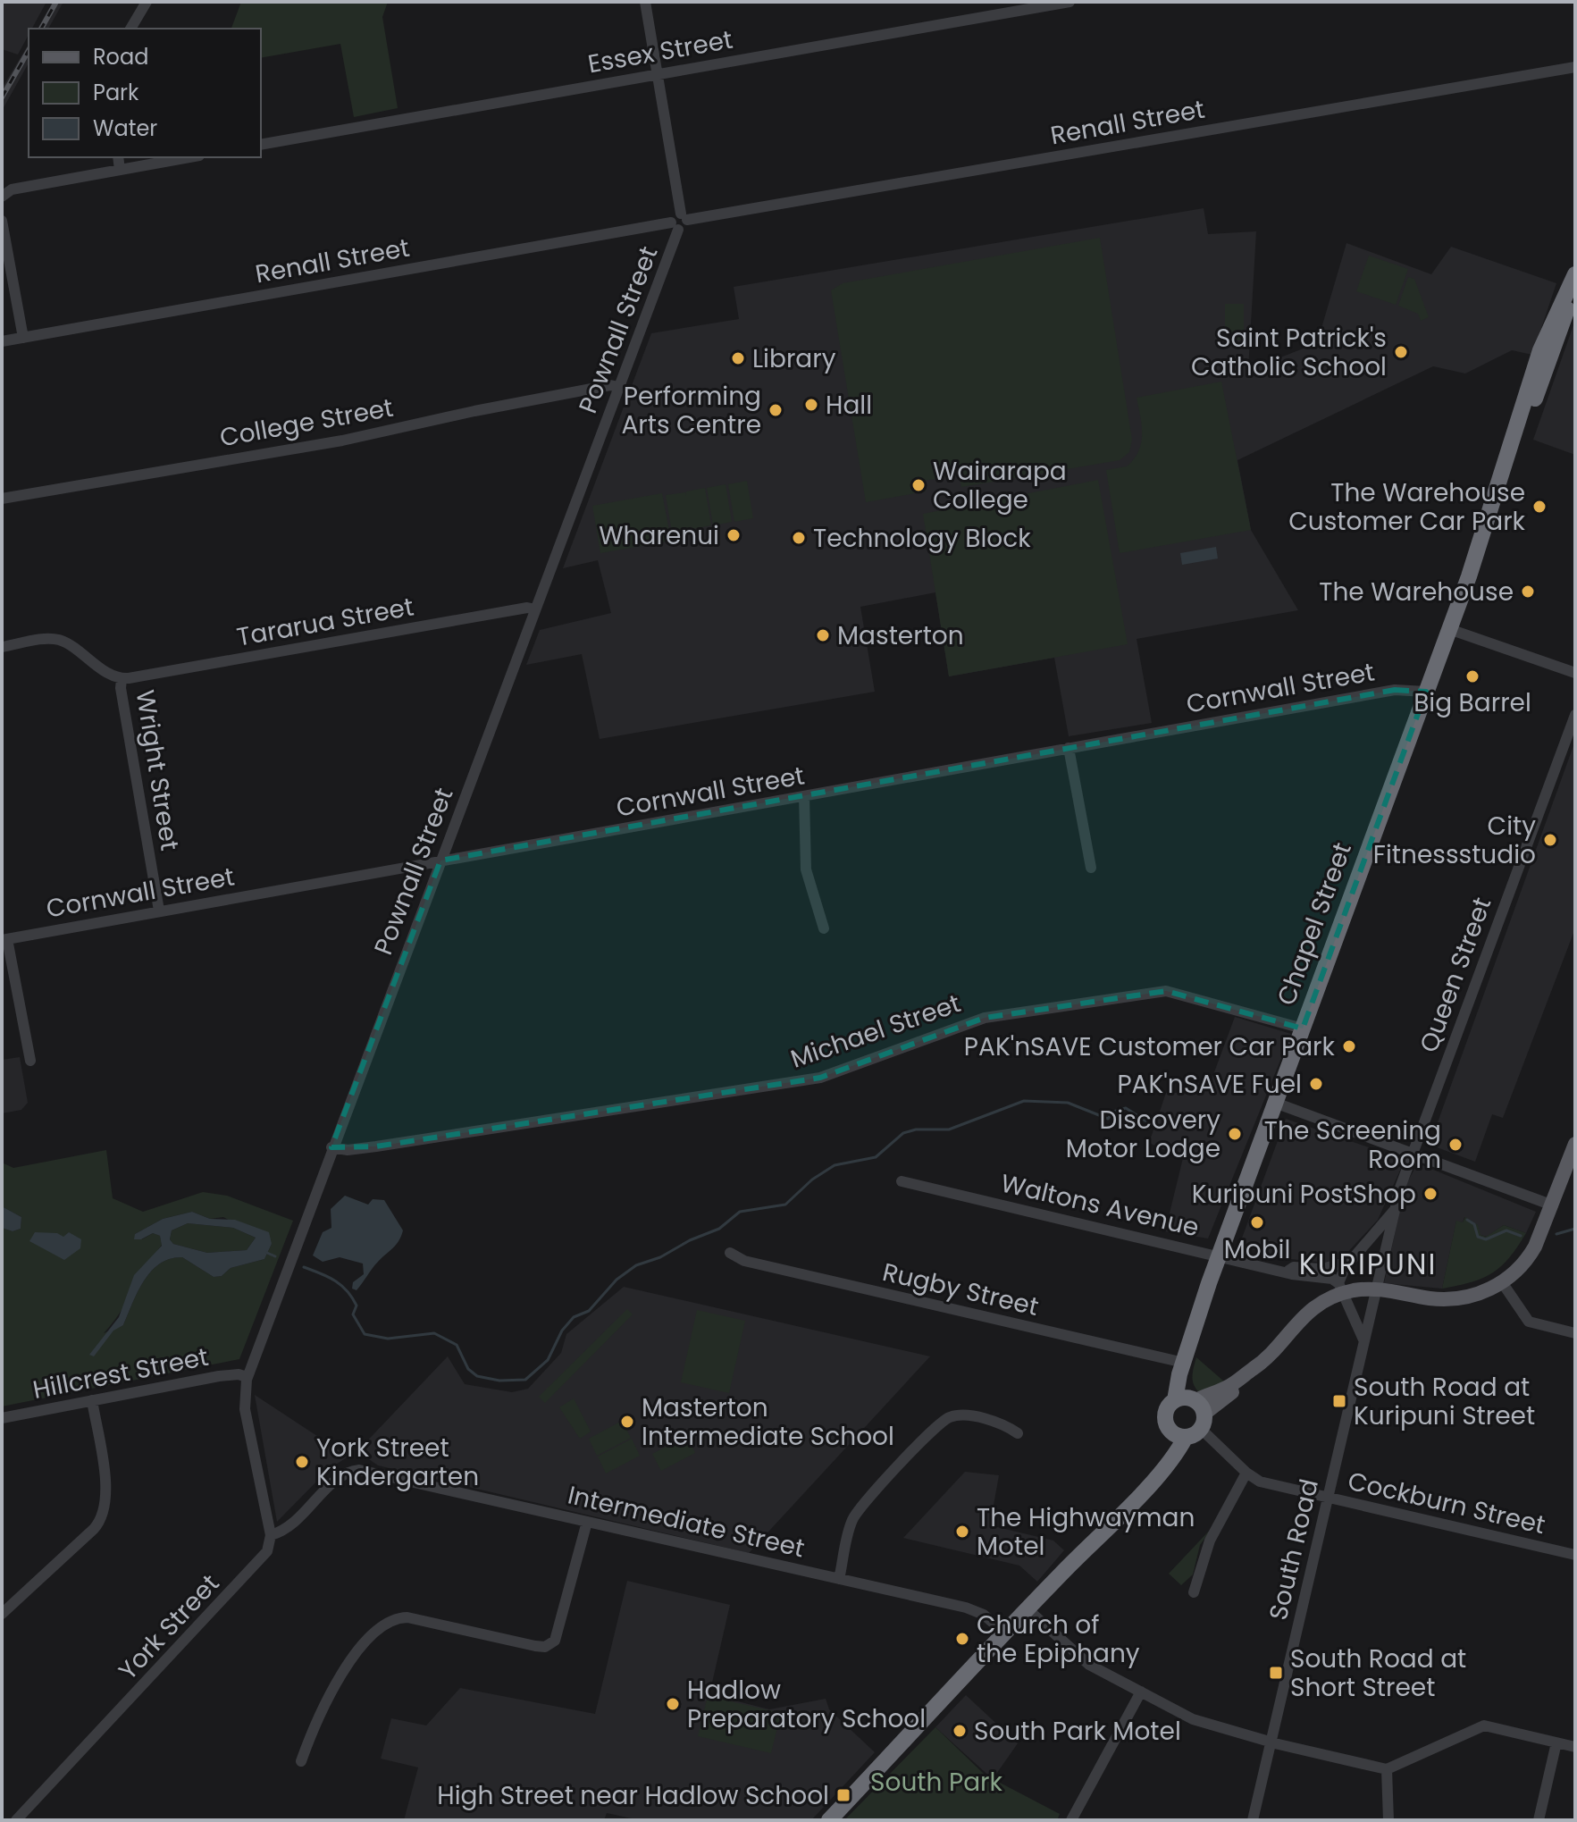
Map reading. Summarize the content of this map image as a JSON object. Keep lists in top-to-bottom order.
{
  "streets": {
    "highway": ["Chapel Street"],
    "street": [
      "Essex Street",
      "Renall Street",
      "Pownall Street",
      "College Street",
      "Tararua Street",
      "Cornwall Street",
      "Wright Street",
      "Queen Street",
      "Michael Street",
      "Waltons Avenue",
      "Rugby Street",
      "Hillcrest Street",
      "Cockburn Street",
      "Intermediate Street",
      "South Road",
      "York Street"
    ]
  },
  "crossings": [
    ["Renall Street", "Pownall Street"],
    ["Pownall Street", "College Street"],
    ["Pownall Street", "Tararua Street"],
    ["Pownall Street", "Cornwall Street"],
    ["Pownall Street", "Michael Street"],
    ["Pownall Street", "Hillcrest Street"],
    ["Pownall Street", "Intermediate Street"],
    ["Pownall Street", "York Street"],
    ["Tararua Street", "Wright Street"],
    ["Cornwall Street", "Wright Street"],
    ["Cornwall Street", "Chapel Street"],
    ["Chapel Street", "Michael Street"],
    ["Chapel Street", "Waltons Avenue"],
    ["Chapel Street", "Rugby Street"],
    ["Chapel Street", "Cockburn Street"],
    ["Queen Street", "Waltons Avenue"],
    ["Queen Street", "South Road"],
    ["Cockburn Street", "South Road"],
    ["Intermediate Street", "York Street"]
  ],
  "districts": ["KURIPUNI"],
  "parks": ["South Park"],
  "places": {
    "other": [
      "Saint Patrick's Catholic School",
      "Library",
      "Hall",
      "Performing Arts Centre",
      "Wairarapa College",
      "The Warehouse Customer Car Park",
      "Wharenui",
      "Technology Block",
      "The Warehouse",
      "Masterton",
      "Big Barrel",
      "City Fitnessstudio",
      "PAK'nSAVE Customer Car Park",
      "PAK'nSAVE Fuel",
      "Discovery Motor Lodge",
      "The Screening Room",
      "Kuripuni PostShop",
      "Mobil",
      "Masterton Intermediate School",
      "York Street Kindergarten",
      "The Highwayman Motel",
      "Church of the Epiphany",
      "Hadlow Preparatory School",
      "South Park Motel"
    ],
    "transit": ["South Road at Kuripuni Street", "South Road at Short Street", "High Street near Hadlow School"]
  },
  "legend": ["Road", "Park", "Water"]
}
